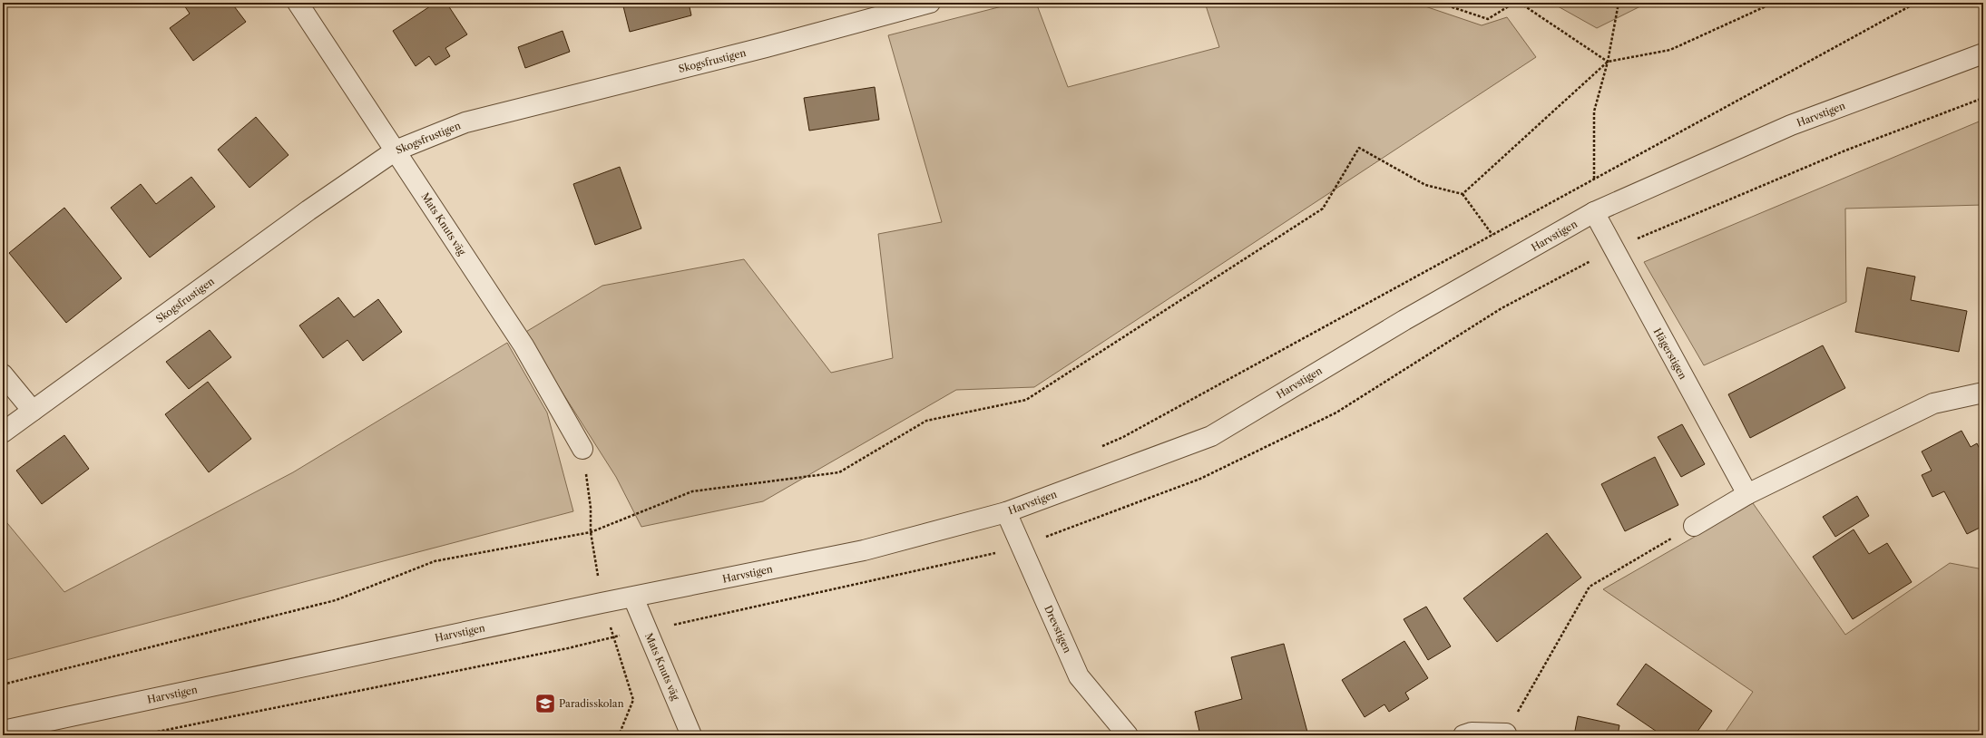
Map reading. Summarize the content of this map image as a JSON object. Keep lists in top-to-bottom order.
{
  "streets": {
    "street": [
      "Skogsfrustigen",
      "Harvstigen",
      "Mats Knuts väg",
      "Hägerstigen",
      "Drevstigen"
    ]
  },
  "crossings": [
    ["Skogsfrustigen", "Mats Knuts väg"],
    ["Harvstigen", "Mats Knuts väg"],
    ["Harvstigen", "Hägerstigen"],
    ["Harvstigen", "Drevstigen"]
  ],
  "places": {
    "school or university": ["Paradisskolan"]
  }
}
